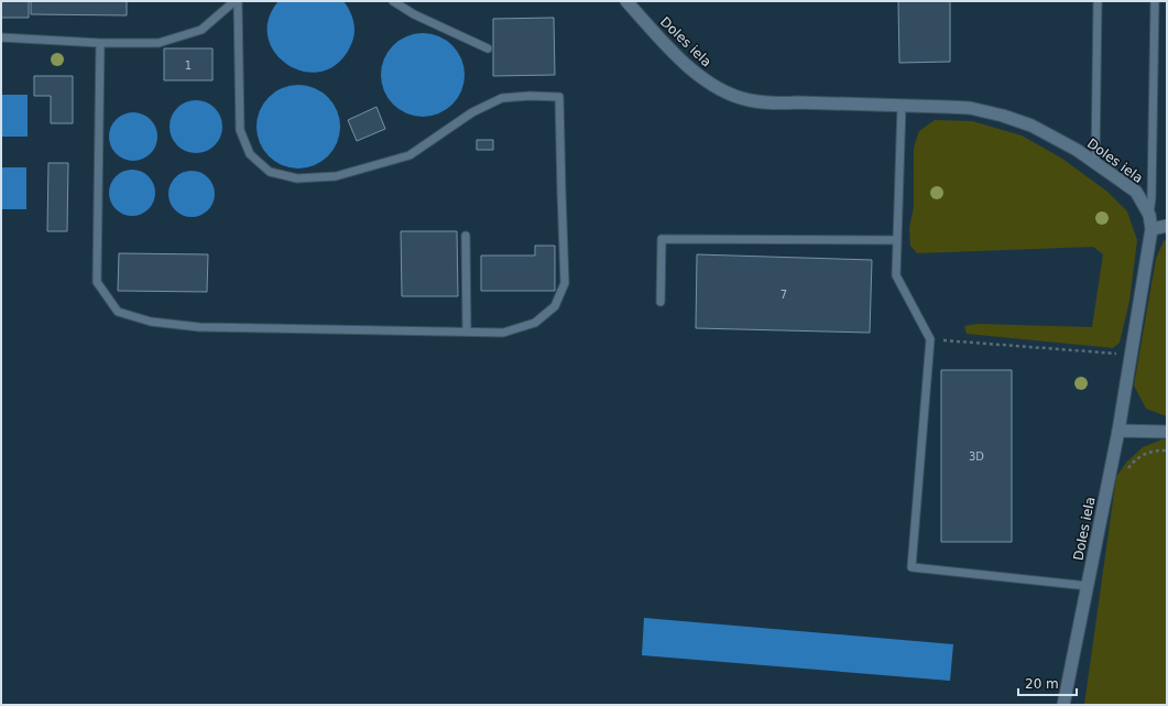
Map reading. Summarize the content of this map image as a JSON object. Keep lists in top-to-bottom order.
{
  "streets": {
    "street": ["Doles iela"]
  },
  "house_numbers": ["1", "7", "3D"],
  "scale_bar": "20 m"
}
